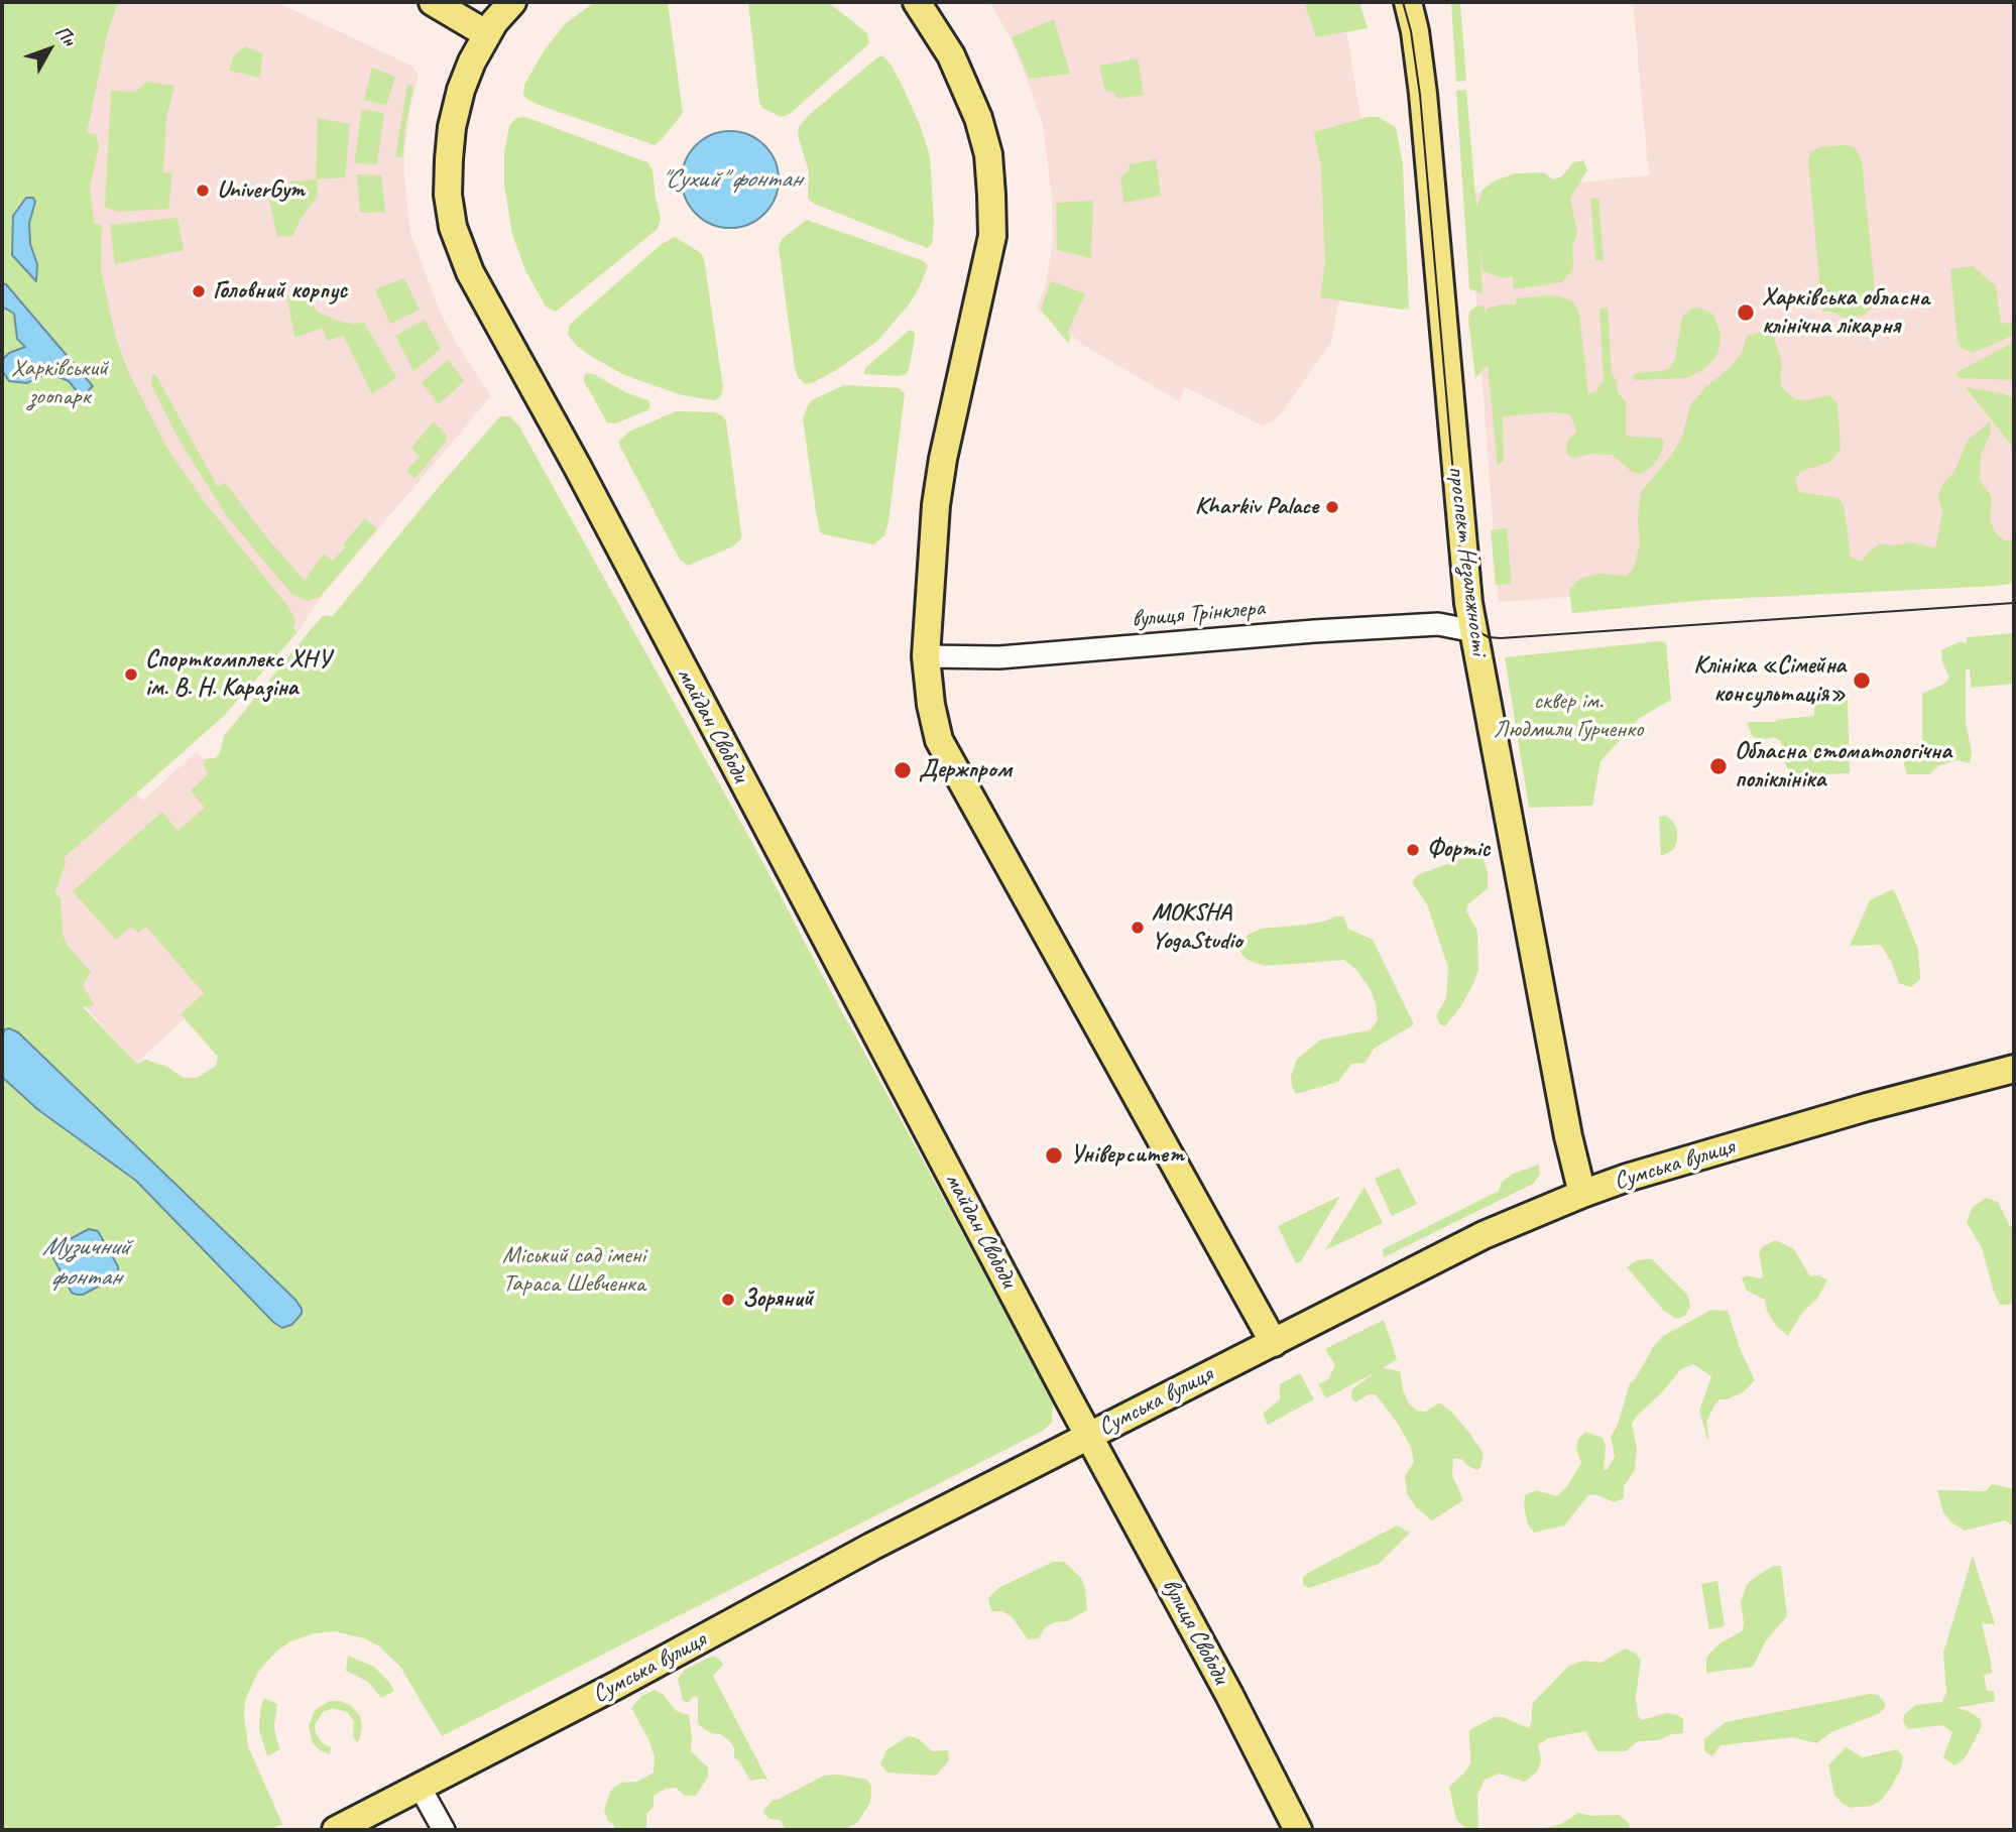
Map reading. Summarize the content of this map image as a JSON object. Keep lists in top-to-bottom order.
{
  "streets": {
    "main road": [
      "проспект Незалежності",
      "майдан Свободи",
      "Сумська вулиця",
      "вулиця Свободи"
    ],
    "street": ["вулиця Трінклера"]
  },
  "crossings": [
    ["проспект Незалежності", "вулиця Трінклера"],
    ["проспект Незалежності", "Сумська вулиця"],
    ["майдан Свободи", "Сумська вулиця"],
    ["майдан Свободи", "вулиця Свободи"],
    ["Сумська вулиця", "вулиця Свободи"]
  ],
  "water": ["\"Сухий\" фонтан", "Музичний фонтан"],
  "parks": ["Харківський зоопарк", "сквер ім. Людмили Гурченко", "Міський сад імені Тараса Шевченка"],
  "places": [
    "UniverGym",
    "Головний корпус",
    "Харківська обласна клінічна лікарня",
    "Kharkiv Palace",
    "Спорткомплекс ХНУ ім. В. Н. Каразіна",
    "Клініка «Сімейна консультація»",
    "Обласна стоматологічна поліклініка",
    "Держпром",
    "Фортiс",
    "MOKSHA YogaStudio",
    "Університет",
    "Зоряний"
  ],
  "north": "top right"
}
